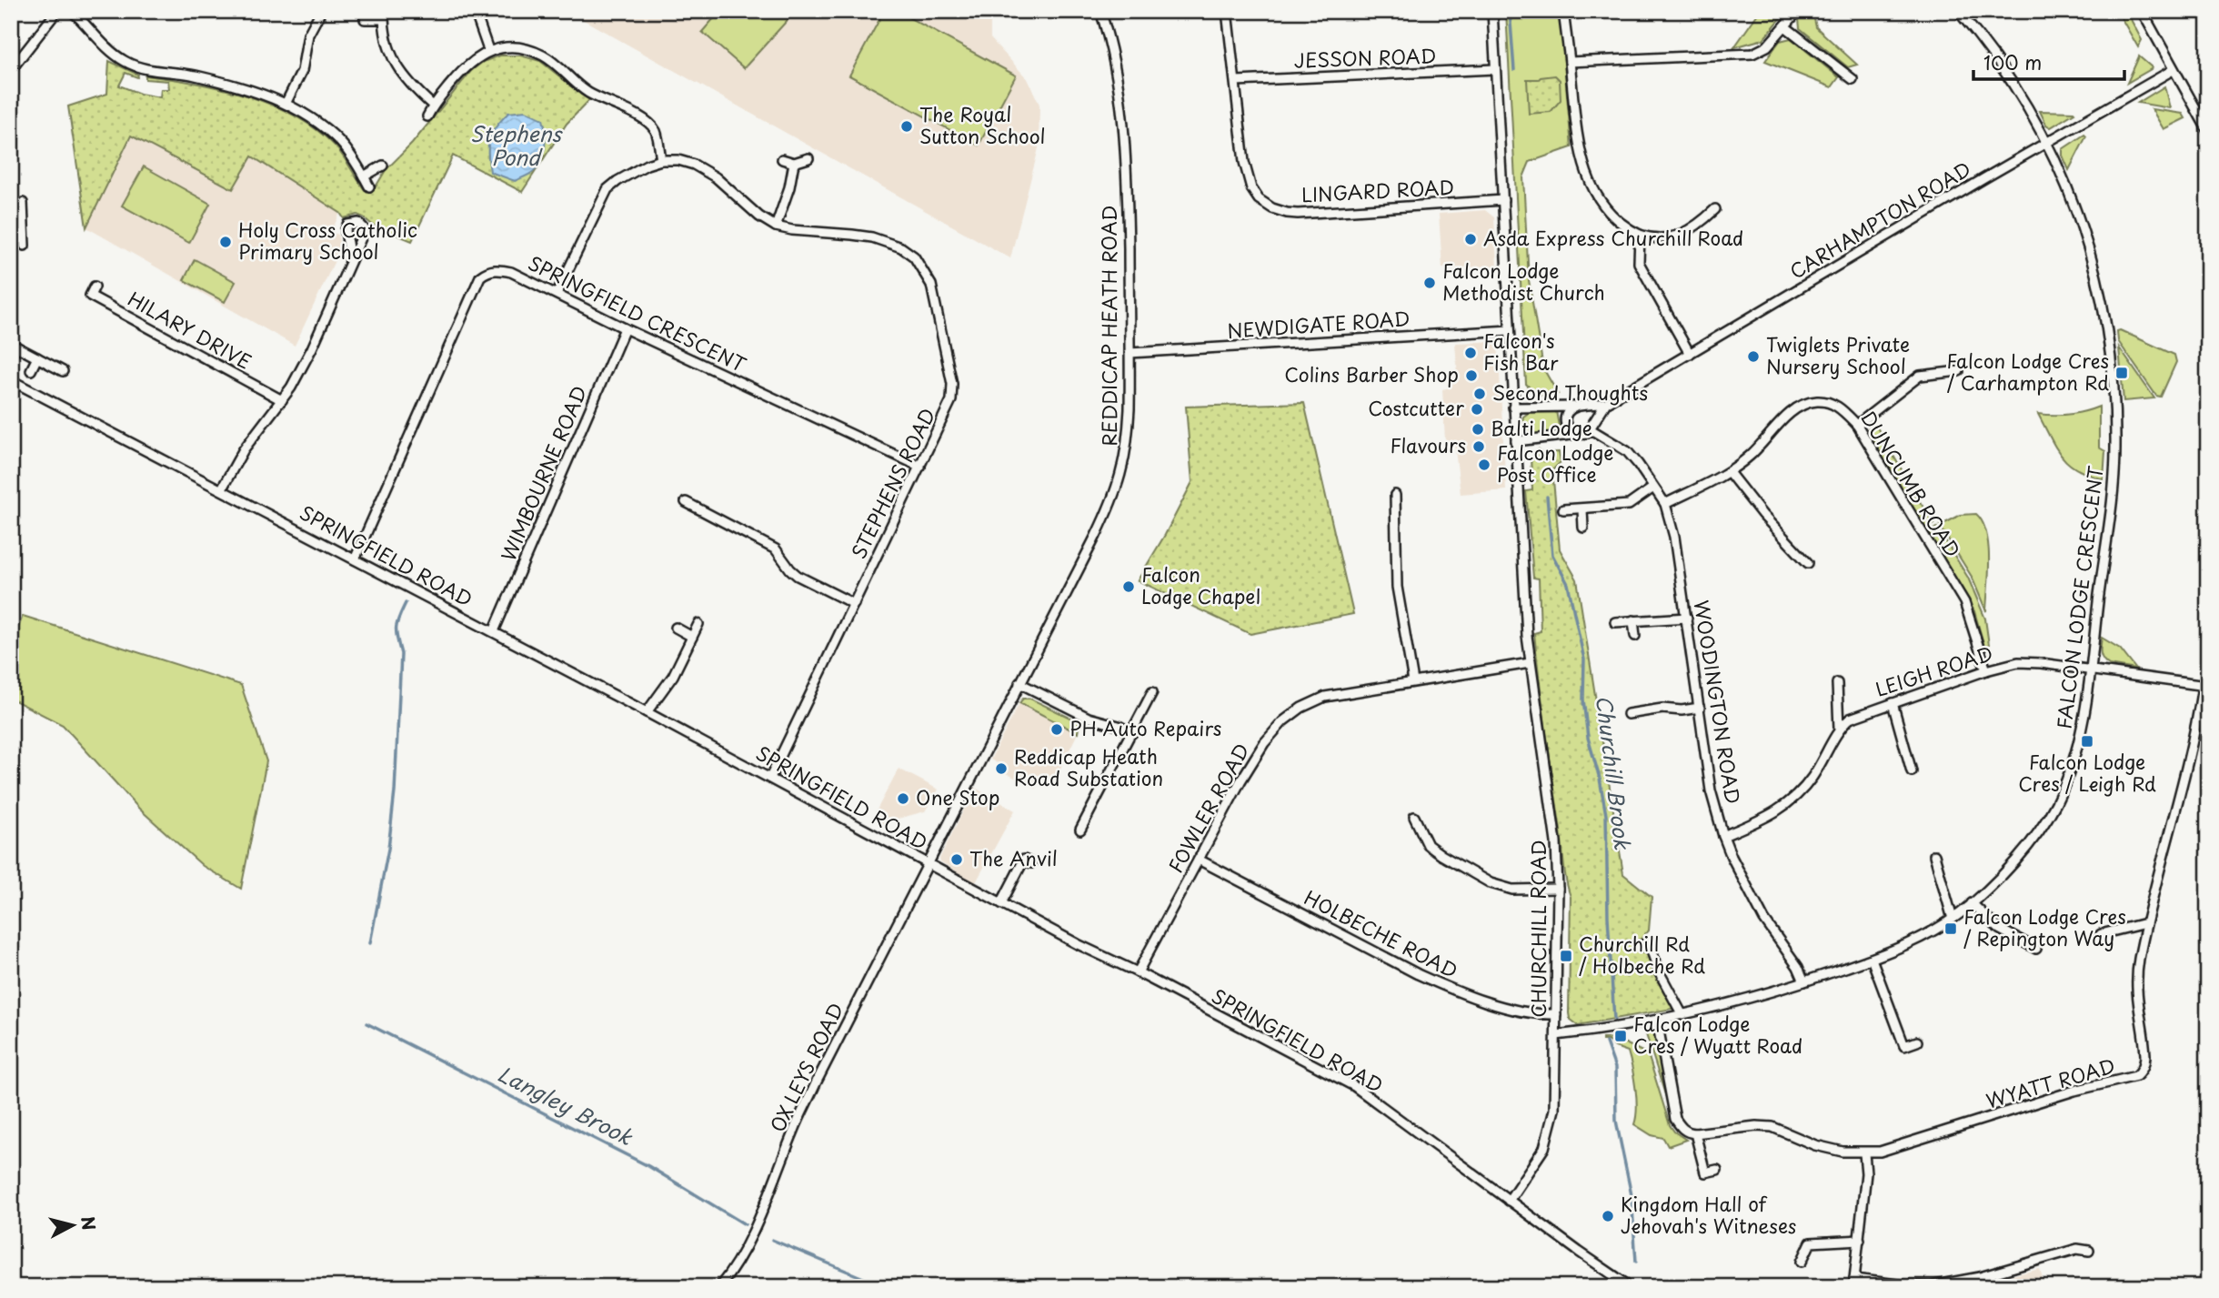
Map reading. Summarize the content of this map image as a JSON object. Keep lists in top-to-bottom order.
{
  "streets": {
    "street": [
      "JESSON ROAD",
      "LINGARD ROAD",
      "CARHAMPTON ROAD",
      "SPRINGFIELD CRESCENT",
      "REDDICAP HEATH ROAD",
      "NEWDIGATE ROAD",
      "HILARY DRIVE",
      "WIMBOURNE ROAD",
      "STEPHENS ROAD",
      "DUNCUMB ROAD",
      "SPRINGFIELD ROAD",
      "FALCON LODGE CRESCENT",
      "LEIGH ROAD",
      "WOODINGTON ROAD",
      "FOWLER ROAD",
      "CHURCHILL ROAD",
      "HOLBECHE ROAD",
      "OX LEYS ROAD",
      "WYATT ROAD"
    ]
  },
  "crossings": [
    ["JESSON ROAD", "LINGARD ROAD"],
    ["CARHAMPTON ROAD", "FALCON LODGE CRESCENT"],
    ["CARHAMPTON ROAD", "CHURCHILL ROAD"],
    ["SPRINGFIELD CRESCENT", "WIMBOURNE ROAD"],
    ["SPRINGFIELD CRESCENT", "STEPHENS ROAD"],
    ["SPRINGFIELD CRESCENT", "SPRINGFIELD ROAD"],
    ["REDDICAP HEATH ROAD", "NEWDIGATE ROAD"],
    ["REDDICAP HEATH ROAD", "SPRINGFIELD ROAD"],
    ["REDDICAP HEATH ROAD", "OX LEYS ROAD"],
    ["NEWDIGATE ROAD", "CHURCHILL ROAD"],
    ["WIMBOURNE ROAD", "SPRINGFIELD ROAD"],
    ["STEPHENS ROAD", "SPRINGFIELD ROAD"],
    ["DUNCUMB ROAD", "LEIGH ROAD"],
    ["DUNCUMB ROAD", "WOODINGTON ROAD"],
    ["SPRINGFIELD ROAD", "FOWLER ROAD"],
    ["SPRINGFIELD ROAD", "CHURCHILL ROAD"],
    ["SPRINGFIELD ROAD", "OX LEYS ROAD"],
    ["FALCON LODGE CRESCENT", "LEIGH ROAD"],
    ["FALCON LODGE CRESCENT", "WOODINGTON ROAD"],
    ["FALCON LODGE CRESCENT", "CHURCHILL ROAD"],
    ["LEIGH ROAD", "WYATT ROAD"],
    ["FOWLER ROAD", "CHURCHILL ROAD"],
    ["FOWLER ROAD", "HOLBECHE ROAD"],
    ["CHURCHILL ROAD", "HOLBECHE ROAD"]
  ],
  "water": ["Stephens Pond", "Churchill Brook", "Langley Brook"],
  "places": {
    "other": [
      "The Royal Sutton School",
      "Asda Express Churchill Road",
      "Holy Cross Catholic Primary School",
      "Falcon Lodge Methodist Church",
      "Falcon's Fish Bar",
      "Twiglets Private Nursery School",
      "Colins Barber Shop",
      "Second Thoughts",
      "Costcutter",
      "Balti Lodge",
      "Flavours",
      "Falcon Lodge Post Office",
      "Falcon Lodge Chapel",
      "PH Auto Repairs",
      "Reddicap Heath Road Substation",
      "One Stop",
      "The Anvil",
      "Kingdom Hall of Jehovah's Witneses"
    ],
    "transit": [
      "Falcon Lodge Cres / Carhampton Rd",
      "Falcon Lodge Cres / Leigh Rd",
      "Falcon Lodge Cres / Repington Way",
      "Churchill Rd / Holbeche Rd",
      "Falcon Lodge Cres / Wyatt Road"
    ]
  },
  "scale_bar": "100 m",
  "north": "right"
}
